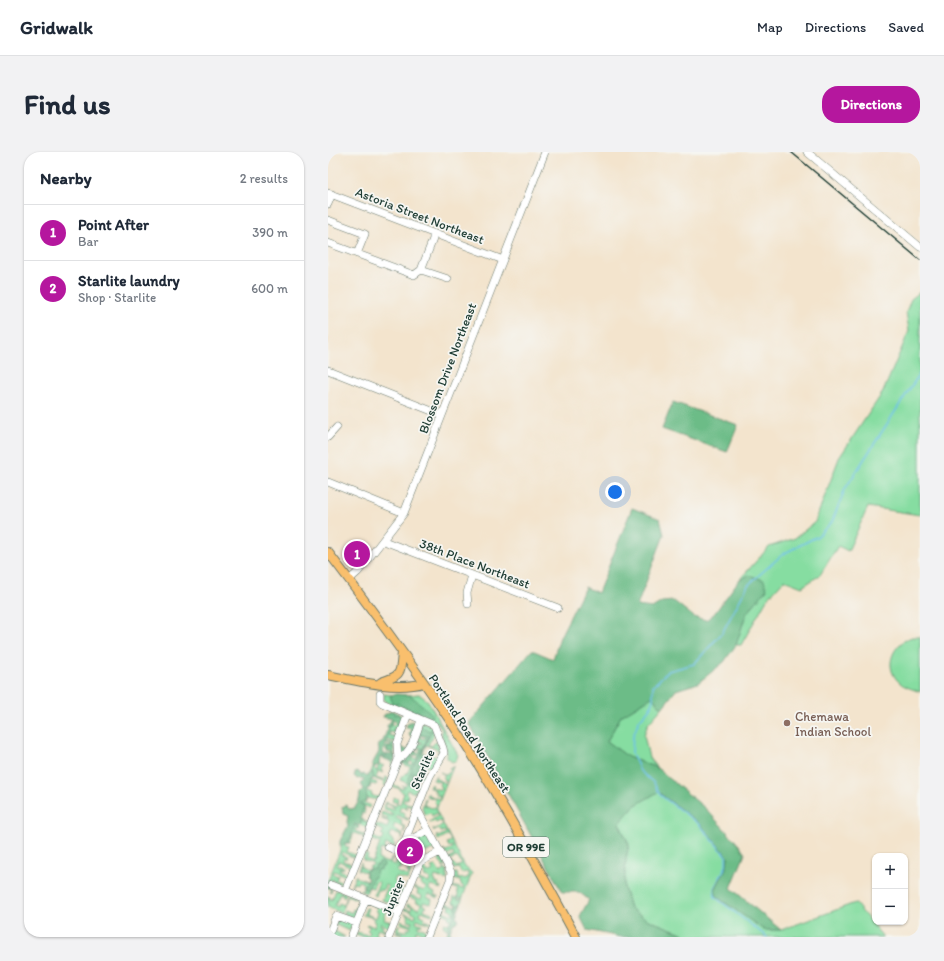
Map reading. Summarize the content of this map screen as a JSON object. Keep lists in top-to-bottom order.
{
  "streets": {
    "main road": ["Portland Road Northeast", "OR 99E"],
    "street": [
      "Astoria Street Northeast",
      "Blossom Drive Northeast",
      "38th Place Northeast",
      "Starlite",
      "Jupiter"
    ]
  },
  "crossings": [
    ["Astoria Street Northeast", "Blossom Drive Northeast"],
    ["Blossom Drive Northeast", "38th Place Northeast"],
    ["Blossom Drive Northeast", "Portland Road Northeast"]
  ],
  "places": ["Chemawa Indian School"],
  "page": {
    "header": "Gridwalk",
    "nav": ["Map", "Directions", "Saved"],
    "buttons": "Directions",
    "title": "Find us",
    "heading": ["Nearby", "2 results"],
    "list": [
      {
        "mark": "1",
        "name": "Point After",
        "note": "Bar",
        "value": "390 m"
      },
      {
        "mark": "2",
        "name": "Starlite laundry",
        "note": "Shop · Starlite",
        "value": "600 m"
      }
    ],
    "pins": ["1", "2"],
    "map_buttons": ["+", "−"]
  }
}
